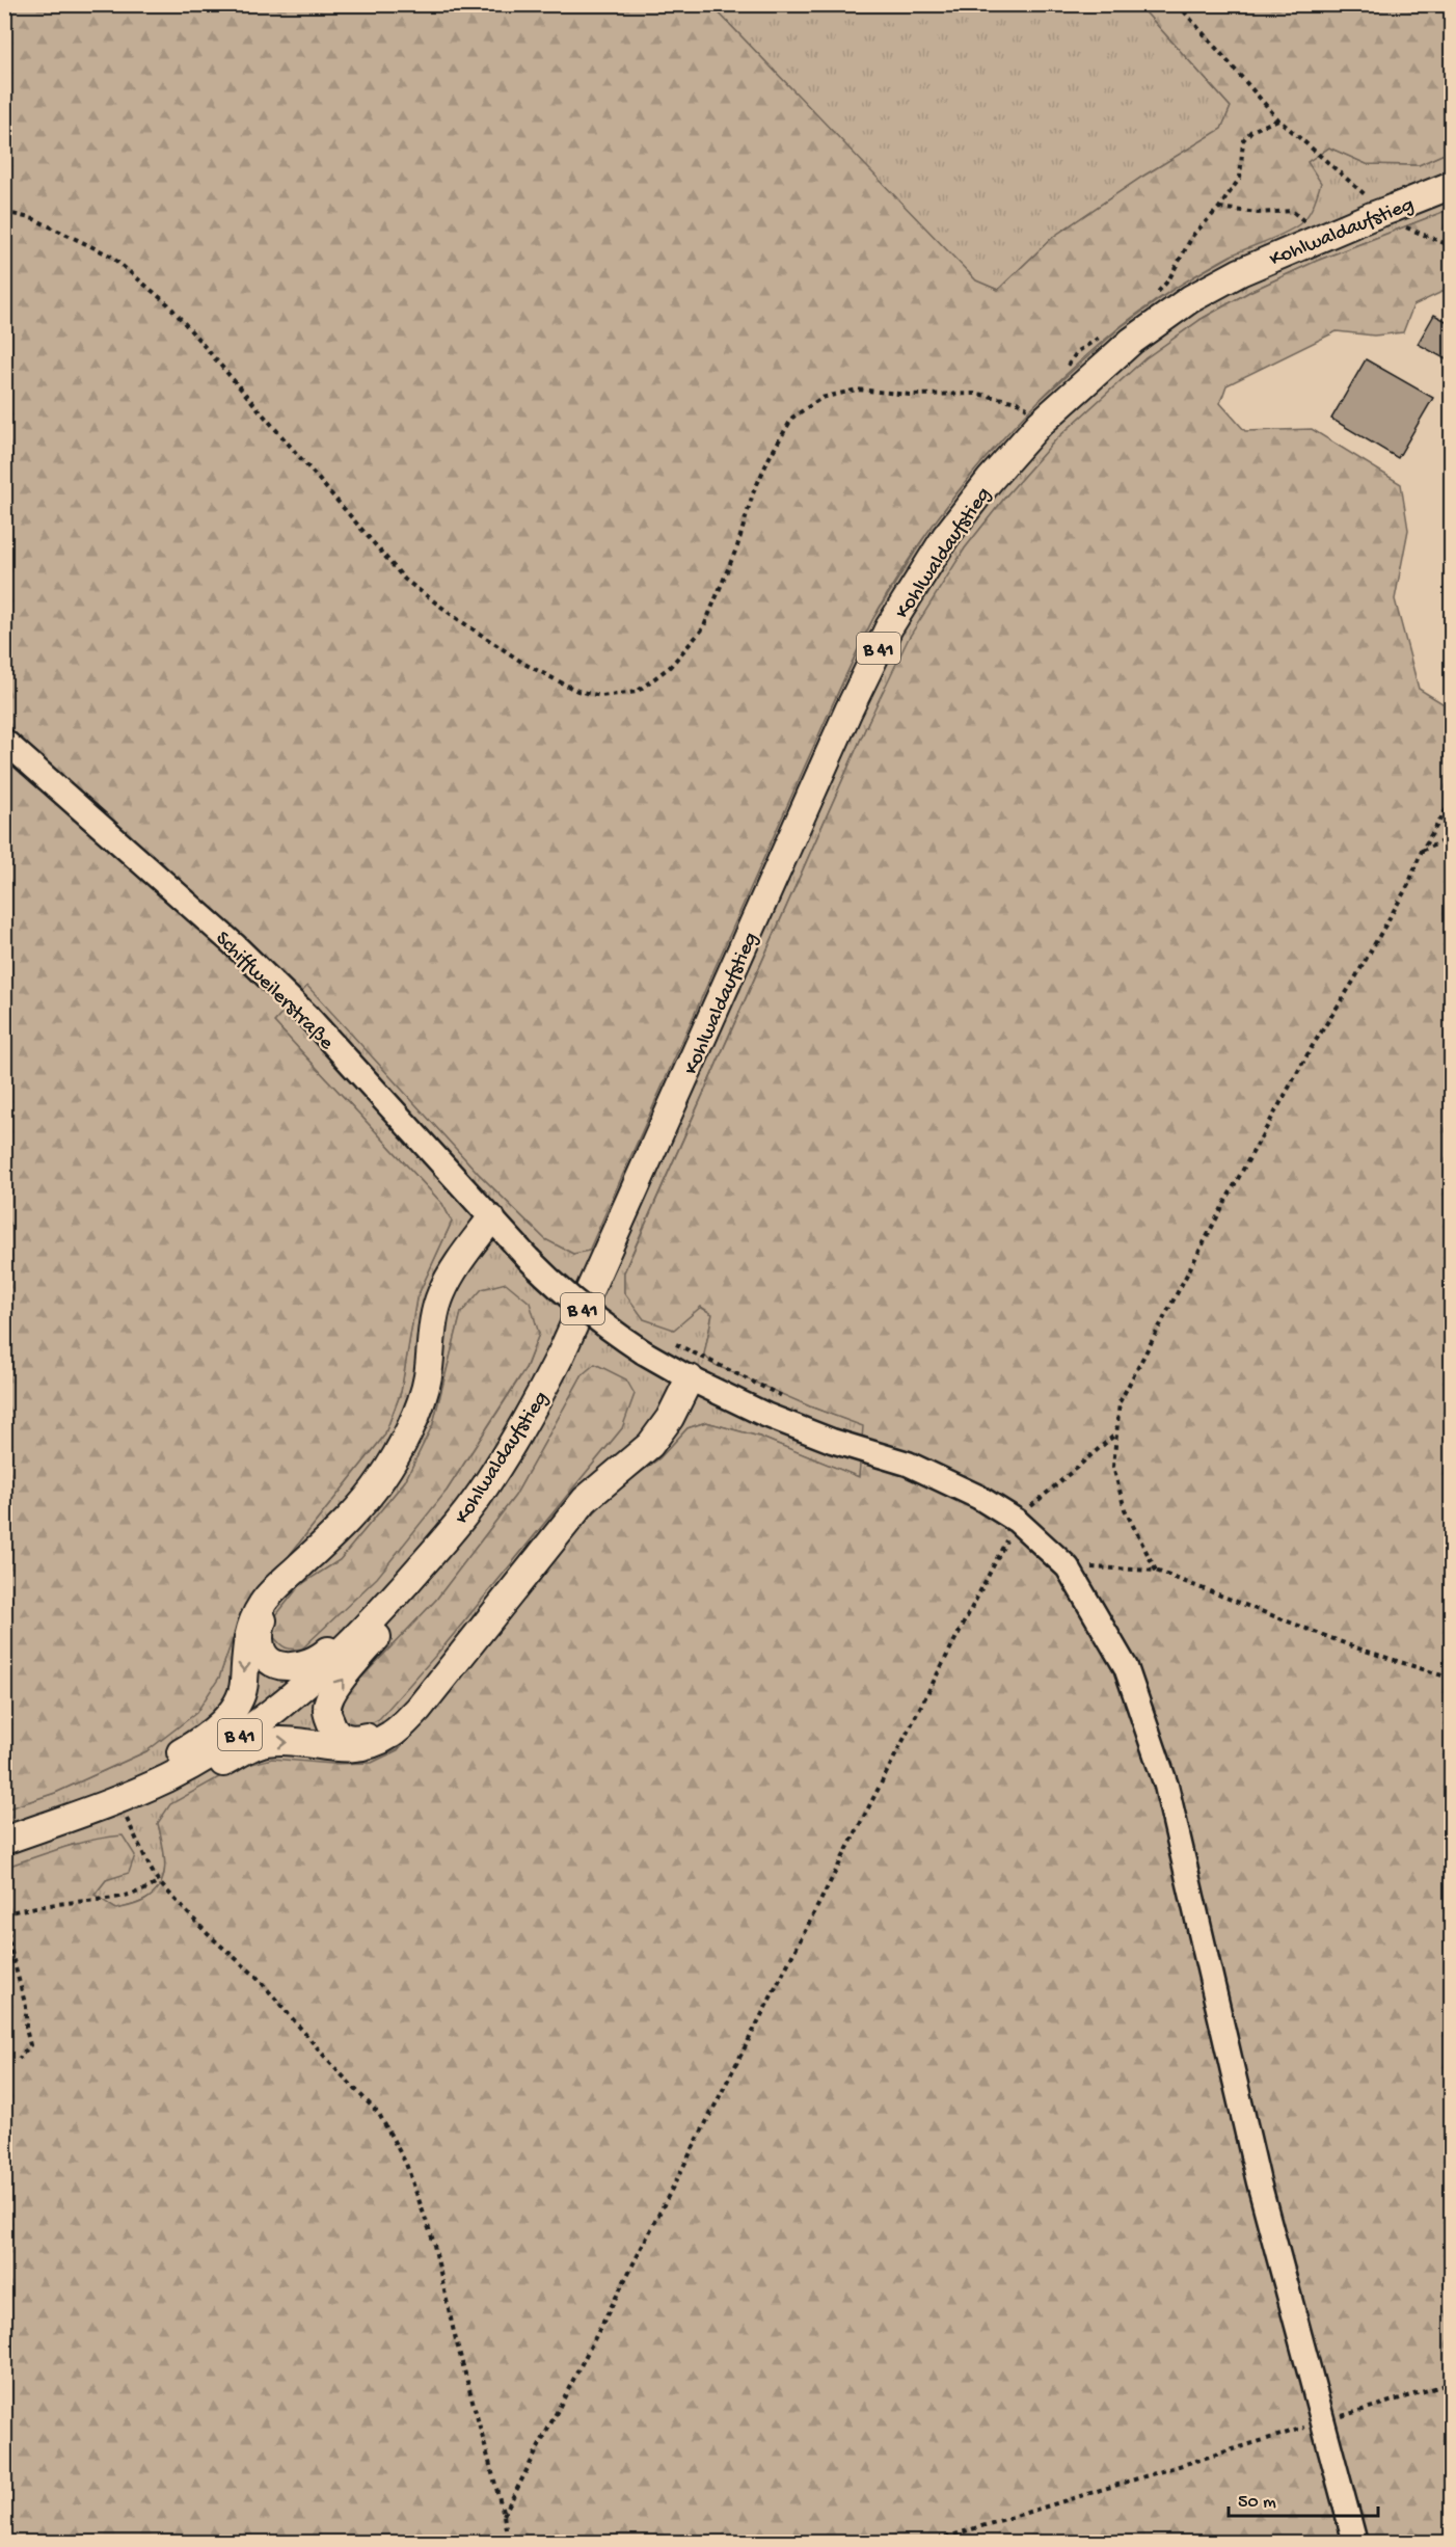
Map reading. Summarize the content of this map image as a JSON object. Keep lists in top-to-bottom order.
{
  "streets": {
    "main road": ["Kohlwaldaufstieg", "B 41"],
    "street": ["Schiffweilerstraße"]
  },
  "scale_bar": "50 m"
}
